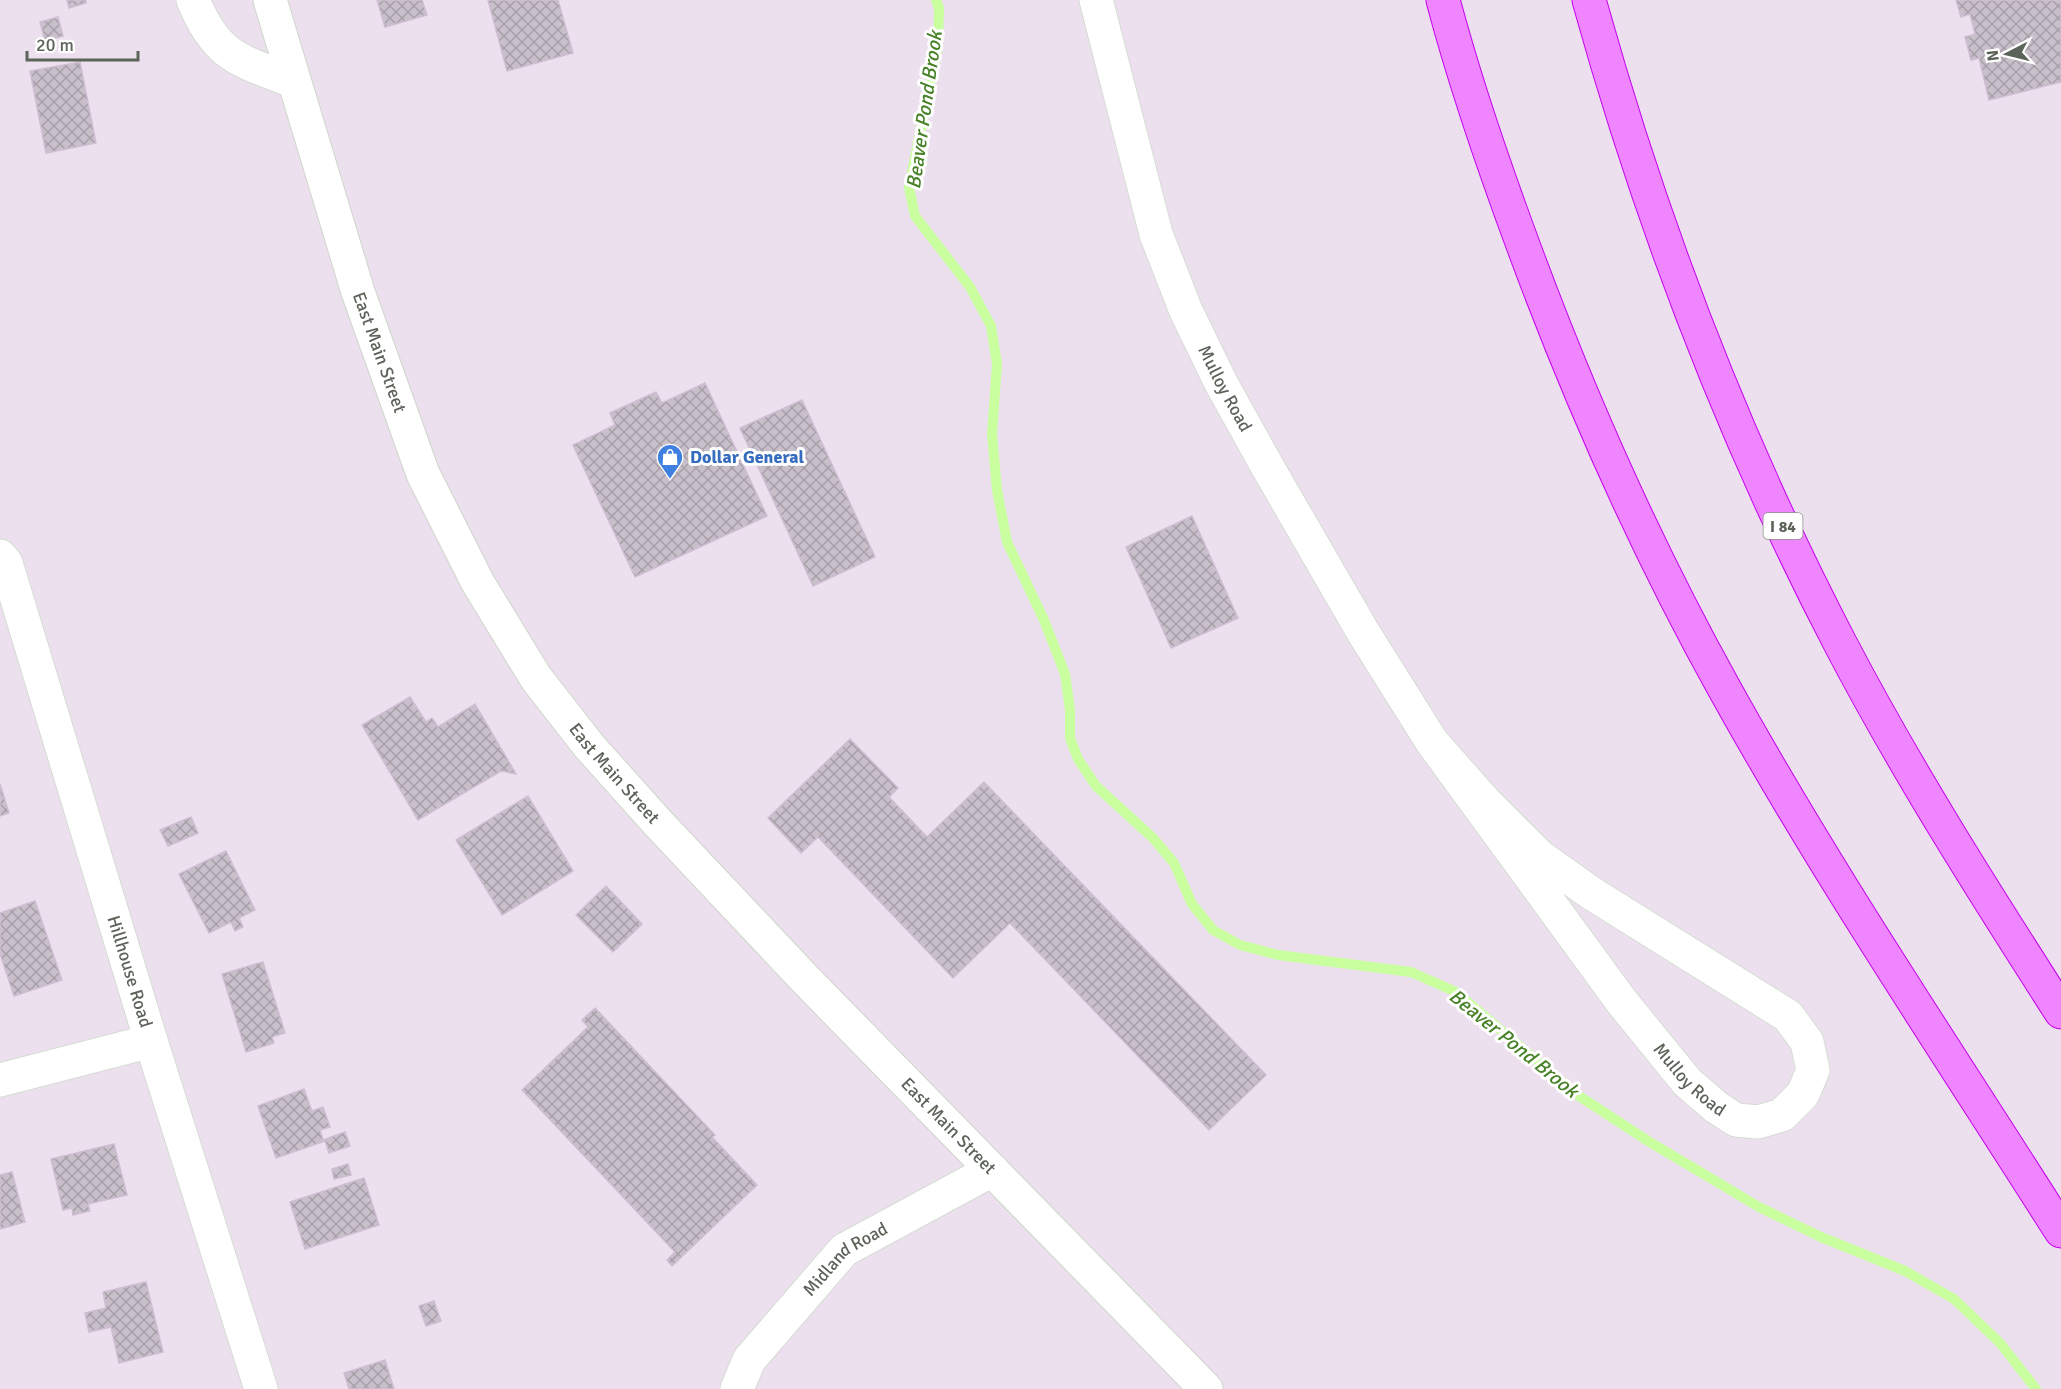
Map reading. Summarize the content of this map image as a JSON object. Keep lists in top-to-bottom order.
{
  "streets": {
    "highway": ["I 84"],
    "street": [
      "East Main Street",
      "Mulloy Road",
      "Hillhouse Road",
      "Midland Road"
    ]
  },
  "crossings": [
    ["East Main Street", "Midland Road"]
  ],
  "water": ["Beaver Pond Brook"],
  "places": {
    "shop": ["Dollar General"]
  },
  "scale_bar": "20 m",
  "north": "left"
}
